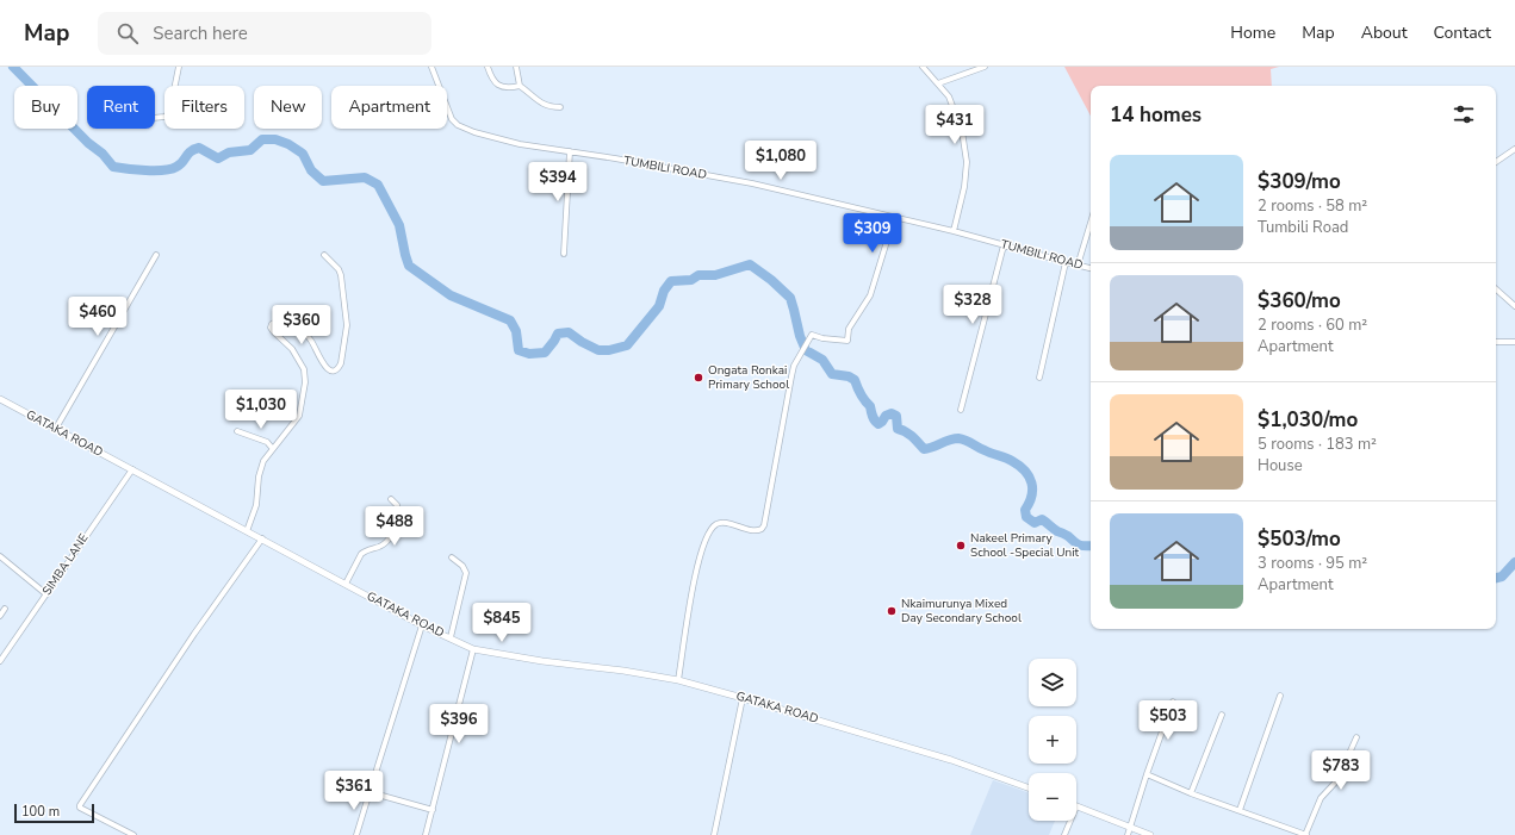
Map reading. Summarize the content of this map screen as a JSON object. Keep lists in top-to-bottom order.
{
  "streets": {
    "street": ["TUMBILI ROAD", "GATAKA ROAD", "SIMBA LANE"]
  },
  "crossings": [
    ["GATAKA ROAD", "SIMBA LANE"]
  ],
  "places": ["Ongata Ronkai Primary School", "Nakeel Primary School -Special Unit", "Nkaimurunya Mixed Day Secondary School"],
  "scale_bar": "100 m",
  "page": {
    "header": "Map",
    "search": "Search here",
    "nav": [
      "Home",
      "Map",
      "About",
      "Contact"
    ],
    "chip": [
      "Buy",
      "Rent",
      "Filters",
      "New",
      "Apartment"
    ],
    "heading": "14 homes",
    "price": [
      "$431",
      "$1,080",
      "$394",
      "$309",
      "$328",
      "$460",
      "$360",
      "$1,030",
      "$488",
      "$845",
      "$503",
      "$396",
      "$783",
      "$361"
    ],
    "list": [
      {
        "name": "$309/mo",
        "note": "2 rooms · 58 m² · Tumbili Road"
      },
      {
        "name": "$360/mo",
        "note": "2 rooms · 60 m² · Apartment"
      },
      {
        "name": "$1,030/mo",
        "note": "5 rooms · 183 m² · House"
      },
      {
        "name": "$503/mo",
        "note": "3 rooms · 95 m² · Apartment"
      }
    ],
    "map_buttons": ["+", "−"],
    "scale": "100 m"
  }
}
